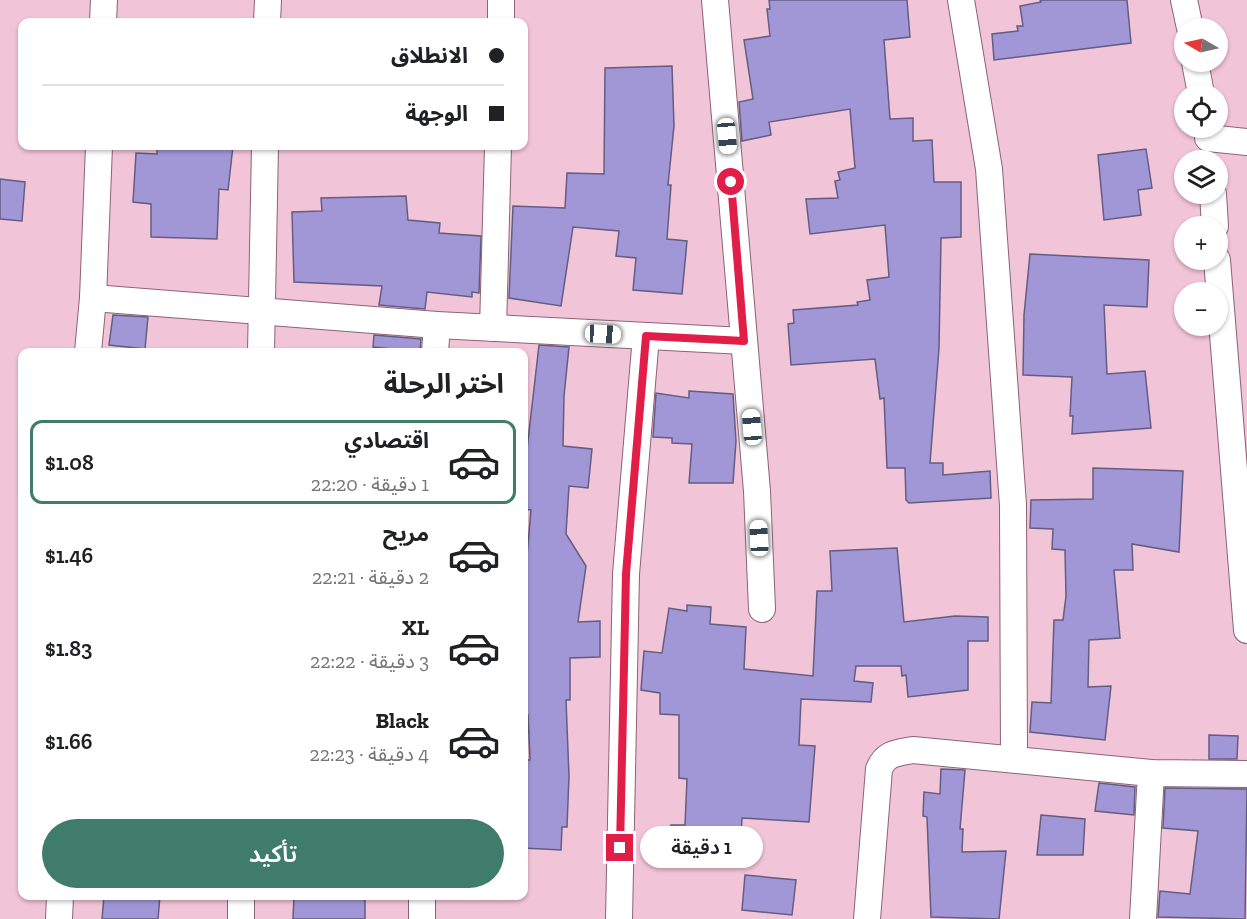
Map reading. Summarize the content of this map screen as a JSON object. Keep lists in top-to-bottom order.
{
  "north": "left",
  "page": {
    "map_buttons": ["+", "−"],
    "banner": ["الانطلاق", "الوجهة"],
    "heading": "اختر الرحلة",
    "list": [
      {
        "name": "اقتصادي",
        "note": "1 دقيقة · 22:20",
        "value": "$1.08"
      },
      {
        "name": "مريح",
        "note": "2 دقيقة · 22:21",
        "value": "$1.46"
      },
      {
        "name": "XL",
        "note": "3 دقيقة · 22:22",
        "value": "$1.83"
      },
      {
        "name": "Black",
        "note": "4 دقيقة · 22:23",
        "value": "$1.66"
      }
    ],
    "buttons": "تأكيد",
    "bubble": "1 دقيقة"
  }
}
